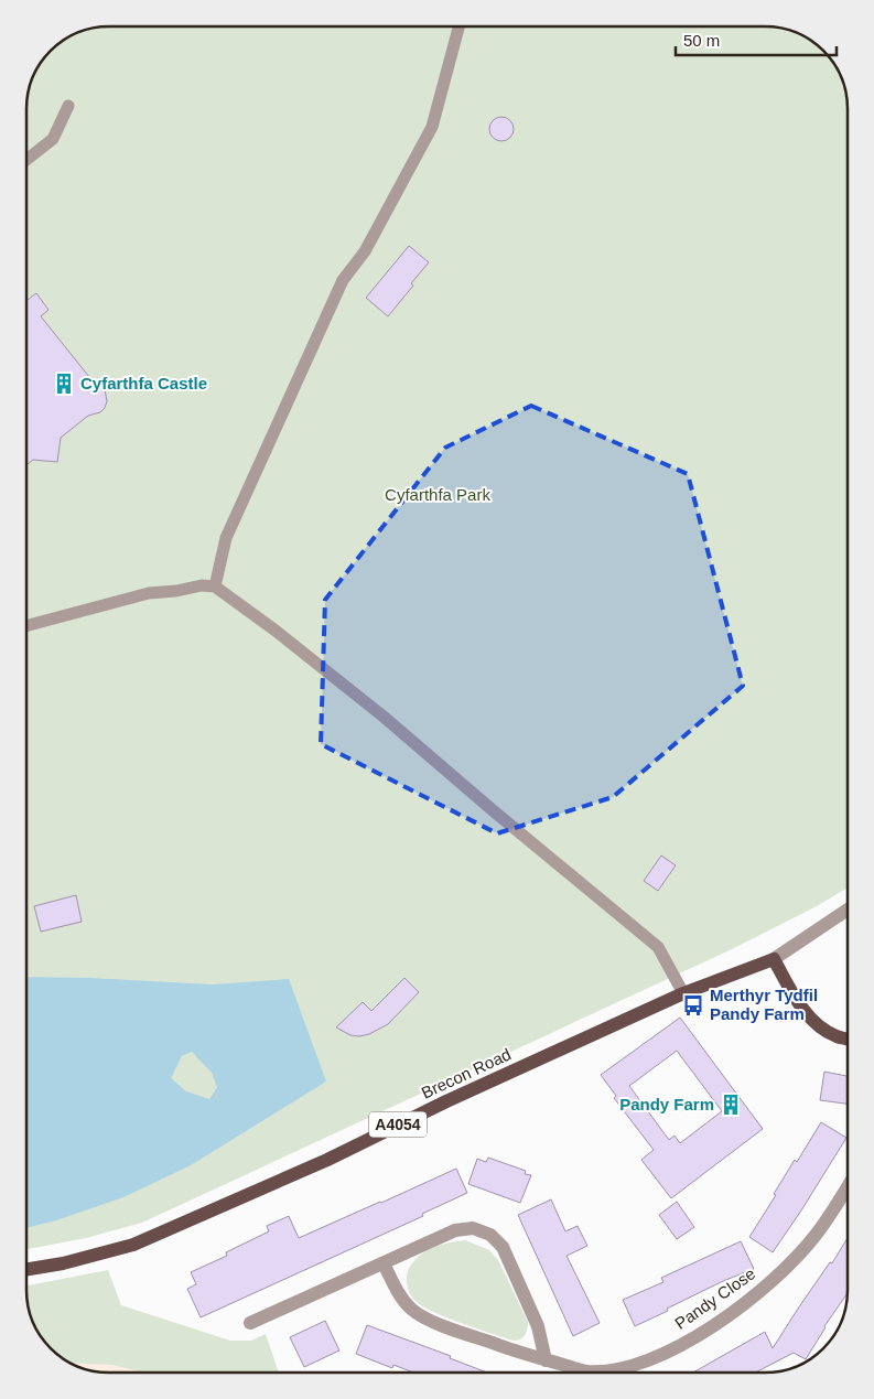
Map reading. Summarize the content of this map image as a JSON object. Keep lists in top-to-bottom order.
{
  "streets": {
    "main road": ["Brecon Road", "A4054"],
    "street": ["Pandy Close"]
  },
  "parks": ["Cyfarthfa Park"],
  "places": {
    "building": ["Cyfarthfa Castle", "Pandy Farm"],
    "bus stop": ["Merthyr Tydfil Pandy Farm"]
  },
  "scale_bar": "50 m"
}
